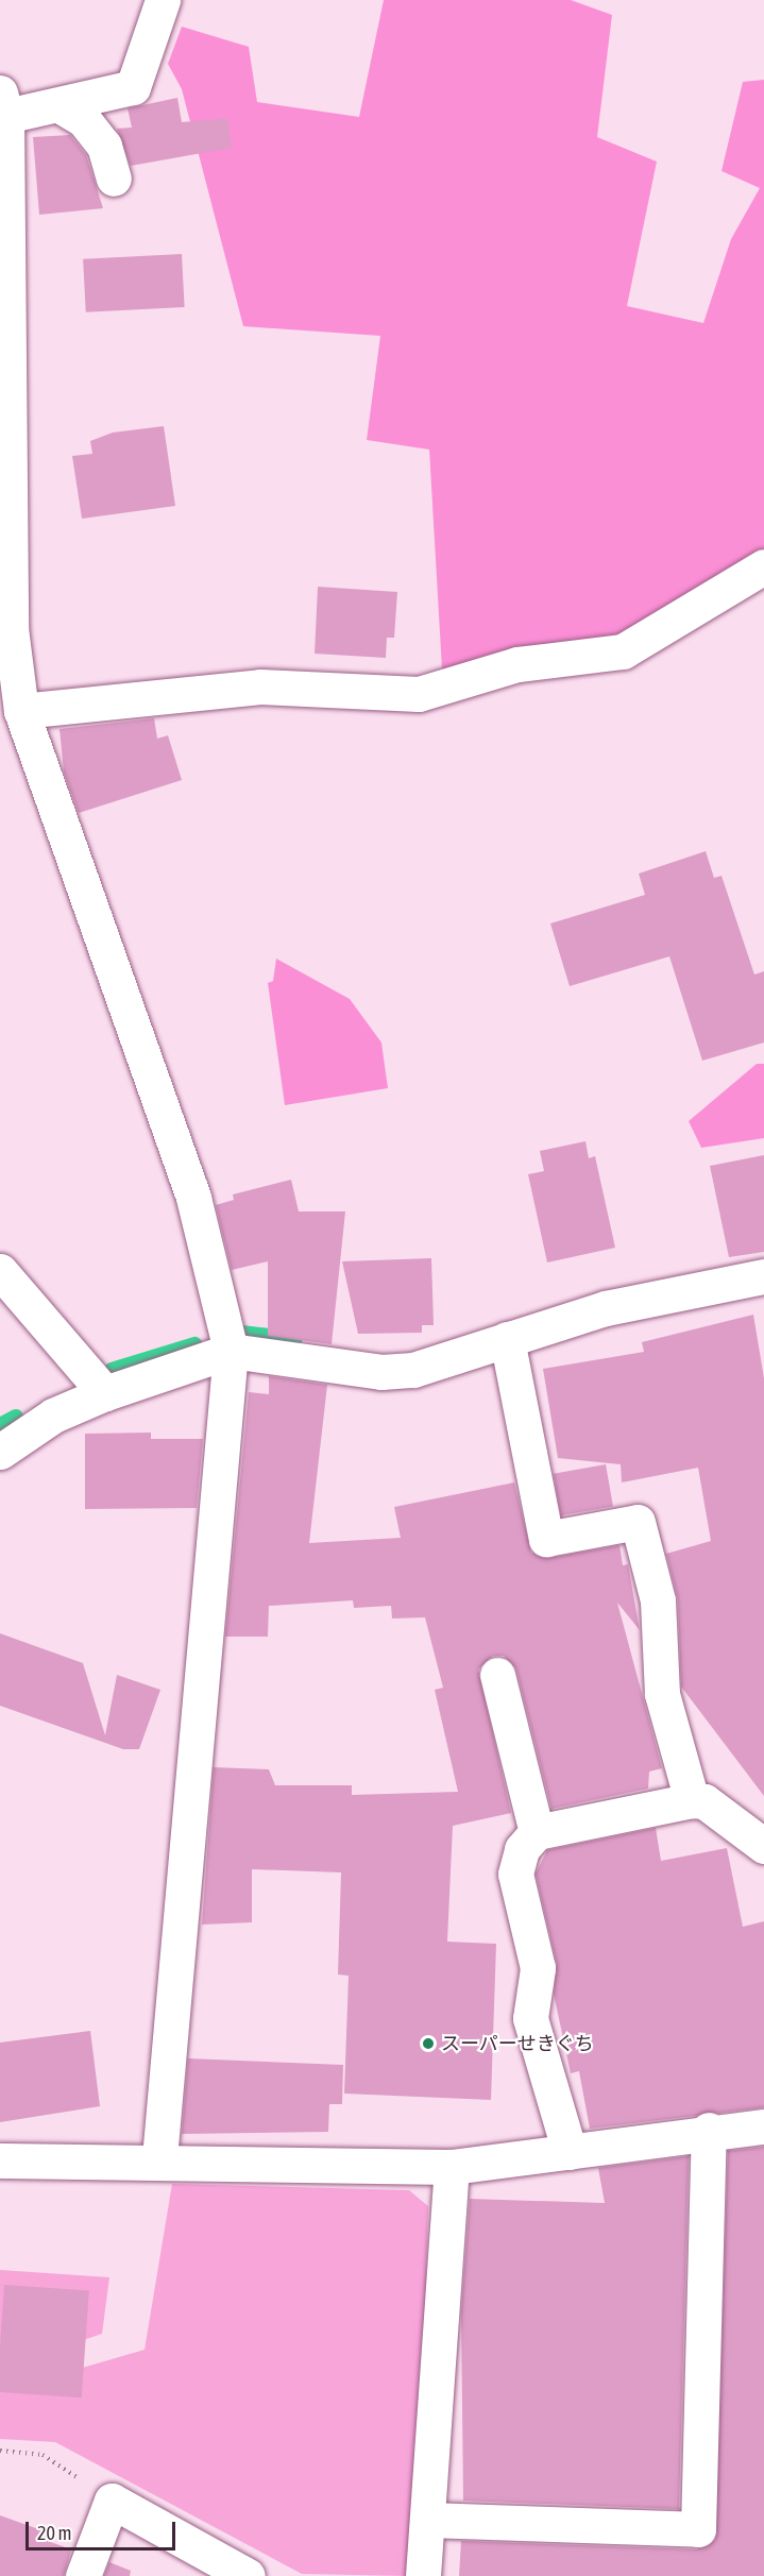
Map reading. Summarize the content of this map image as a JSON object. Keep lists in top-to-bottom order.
{
  "places": ["スーパーせきぐち"],
  "scale_bar": "20 m"
}
